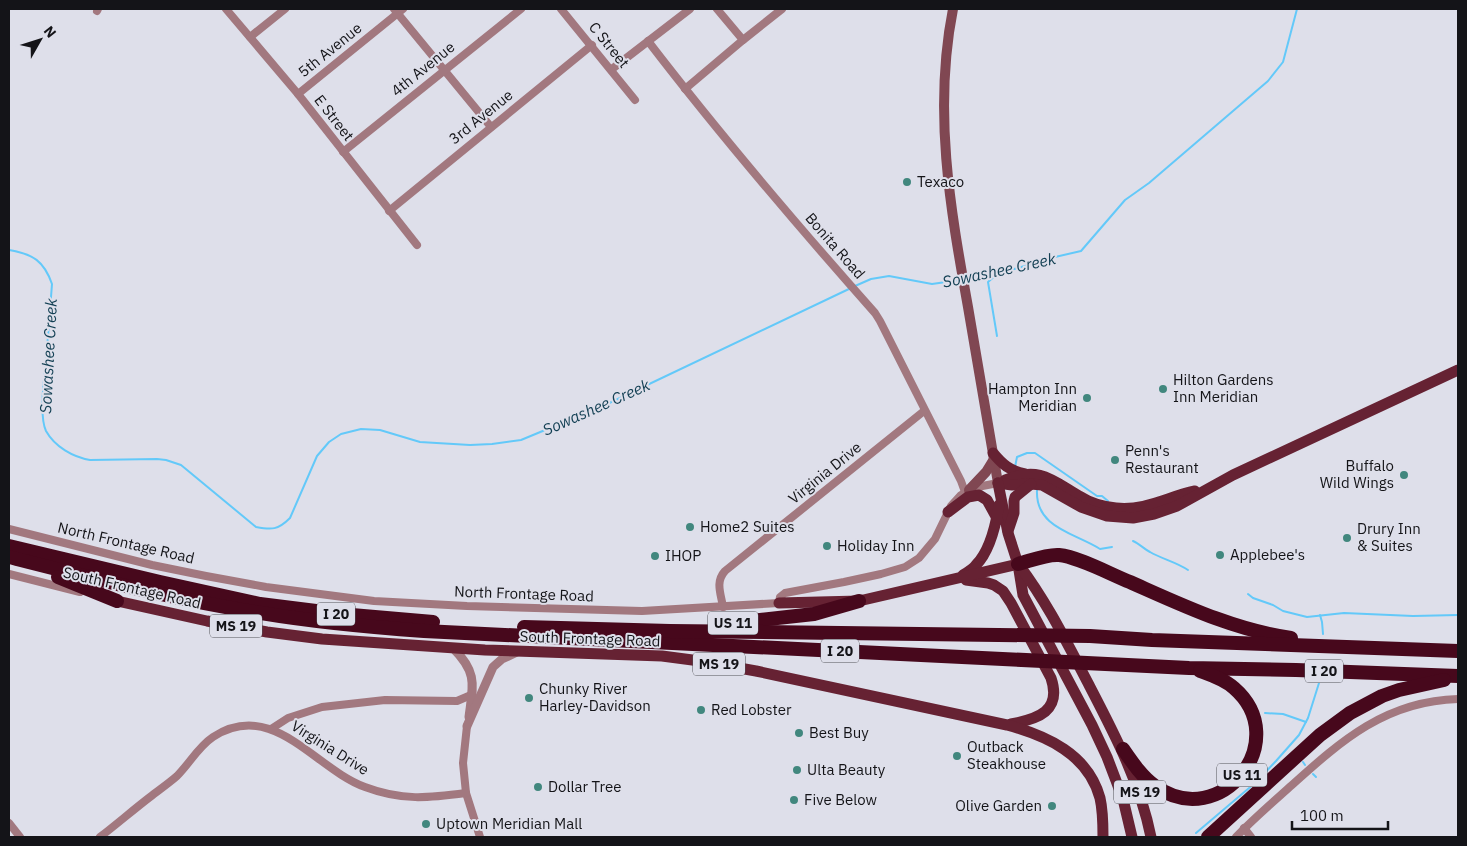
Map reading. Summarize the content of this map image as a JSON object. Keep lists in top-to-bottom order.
{
  "streets": {
    "highway": ["I 20", "US 11", "MS 19"],
    "main road": ["South Frontage Road"],
    "street": [
      "C Street",
      "5th Avenue",
      "4th Avenue",
      "3rd Avenue",
      "E Street",
      "Bonita Road",
      "Virginia Drive",
      "North Frontage Road"
    ]
  },
  "crossings": [
    ["C Street", "3rd Avenue"],
    ["5th Avenue", "E Street"],
    ["4th Avenue", "E Street"],
    ["3rd Avenue", "E Street"],
    ["Bonita Road", "Virginia Drive"],
    ["Virginia Drive", "North Frontage Road"],
    ["South Frontage Road", "MS 19"],
    ["I 20", "US 11"],
    ["I 20", "MS 19"],
    ["US 11", "MS 19"]
  ],
  "water": ["Sowashee Creek"],
  "places": [
    "Texaco",
    "Hilton Gardens Inn Meridian",
    "Hampton Inn Meridian",
    "Penn's Restaurant",
    "Buffalo Wild Wings",
    "Home2 Suites",
    "Drury Inn & Suites",
    "Holiday Inn",
    "Applebee's",
    "IHOP",
    "Chunky River Harley-Davidson",
    "Red Lobster",
    "Best Buy",
    "Outback Steakhouse",
    "Ulta Beauty",
    "Dollar Tree",
    "Five Below",
    "Olive Garden",
    "Uptown Meridian Mall"
  ],
  "scale_bar": "100 m",
  "north": "top right"
}
